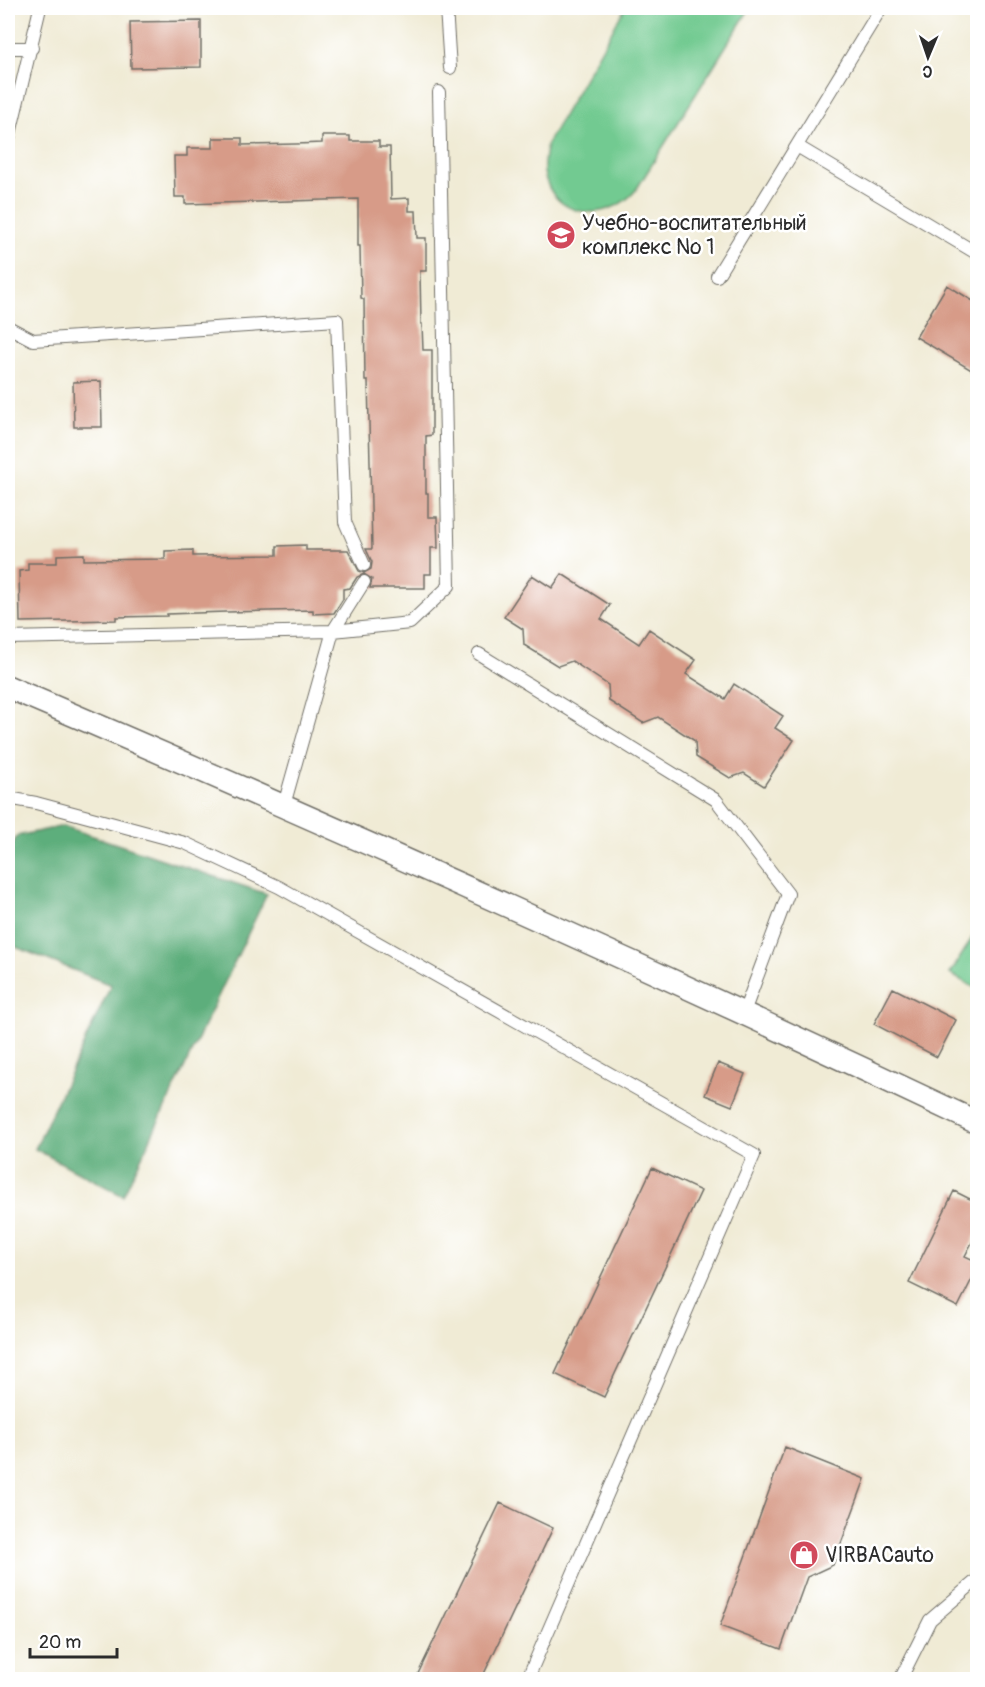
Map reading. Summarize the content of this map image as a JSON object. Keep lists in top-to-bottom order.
{
  "places": {
    "school or university": ["Учебно-воспитательный комплекс № 1"],
    "shop": ["VIRBACauto"]
  },
  "scale_bar": "20 m",
  "north": "bottom"
}
